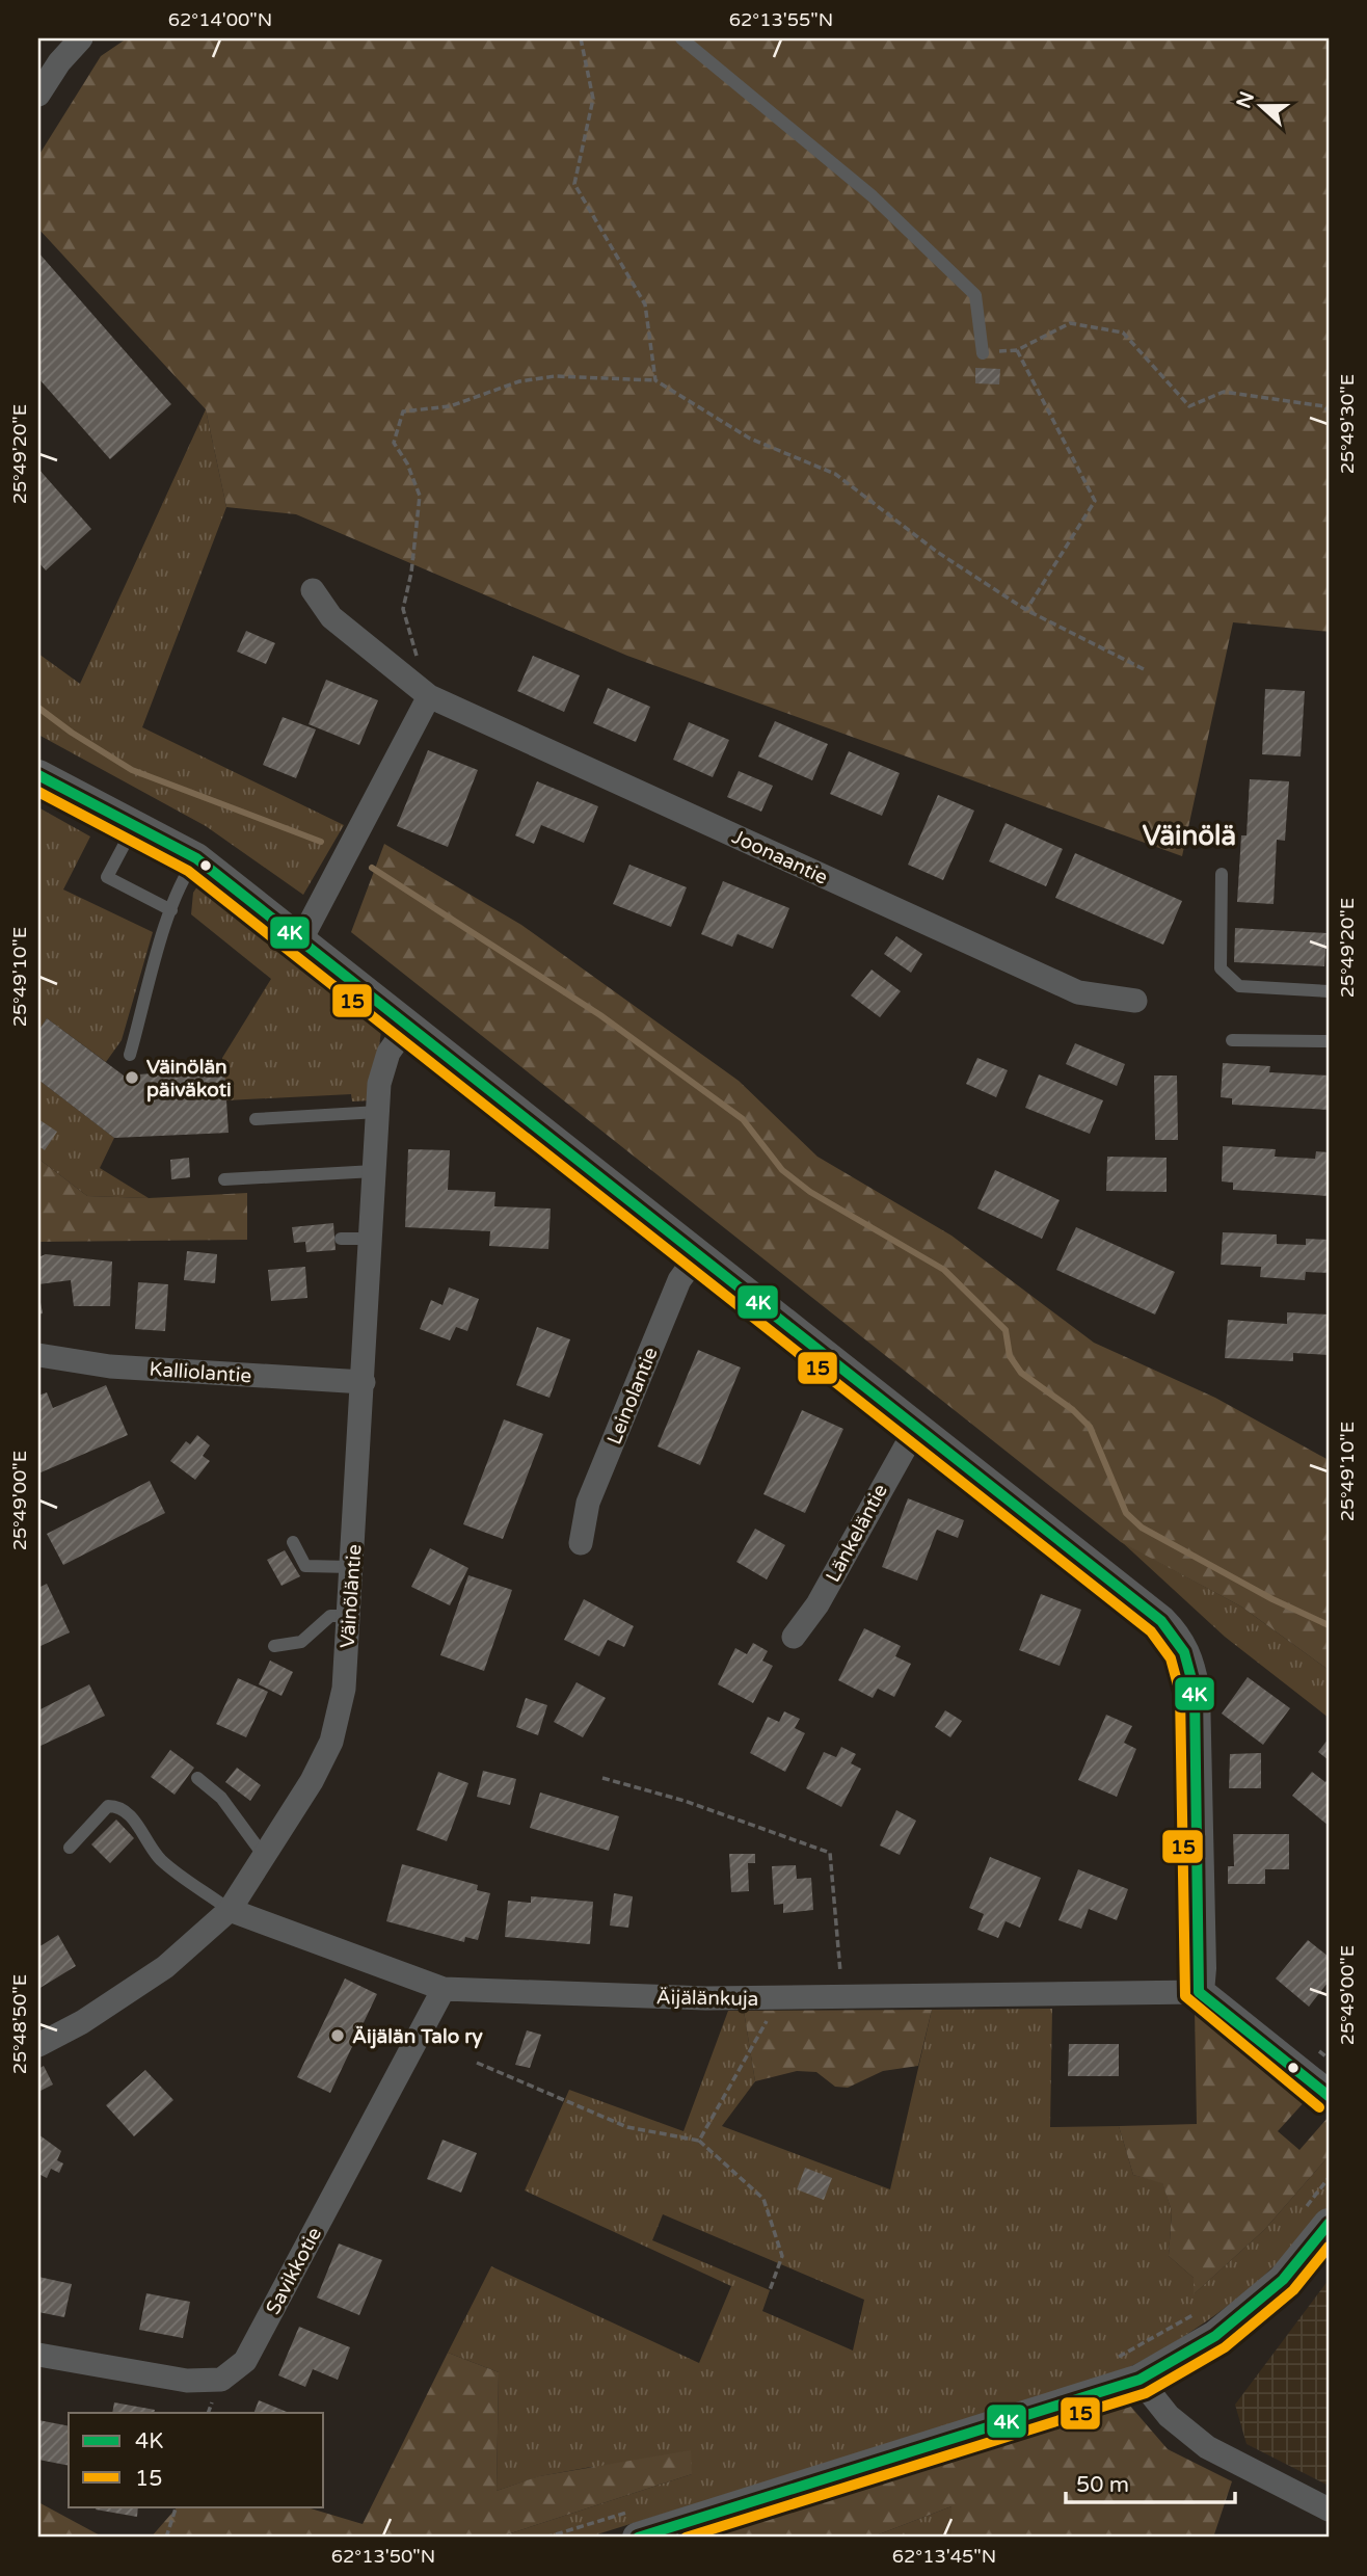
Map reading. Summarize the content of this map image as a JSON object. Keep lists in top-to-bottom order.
{
  "streets": {
    "street": [
      "Joonaantie",
      "Kalliolantie",
      "Leinolantie",
      "Länkeläntie",
      "Väinöläntie",
      "Äijälänkuja",
      "Savikkotie"
    ]
  },
  "crossings": [
    ["Kalliolantie", "Väinöläntie"],
    ["Väinöläntie", "Äijälänkuja"],
    ["Äijälänkuja", "Savikkotie"]
  ],
  "districts": ["Väinölä"],
  "places": ["Väinölän päiväkoti", "Äijälän Talo ry"],
  "lines": ["transit line 4K", "transit line 15"],
  "legend": ["4K", "15"],
  "scale_bar": "50 m",
  "north": "left",
  "coordinates": [
    "62°14'00\"N",
    "62°13'55\"N",
    "25°49'30\"E",
    "25°49'20\"E",
    "25°49'10\"E",
    "25°49'00\"E",
    "25°48'50\"E",
    "62°13'50\"N",
    "62°13'45\"N"
  ]
}
